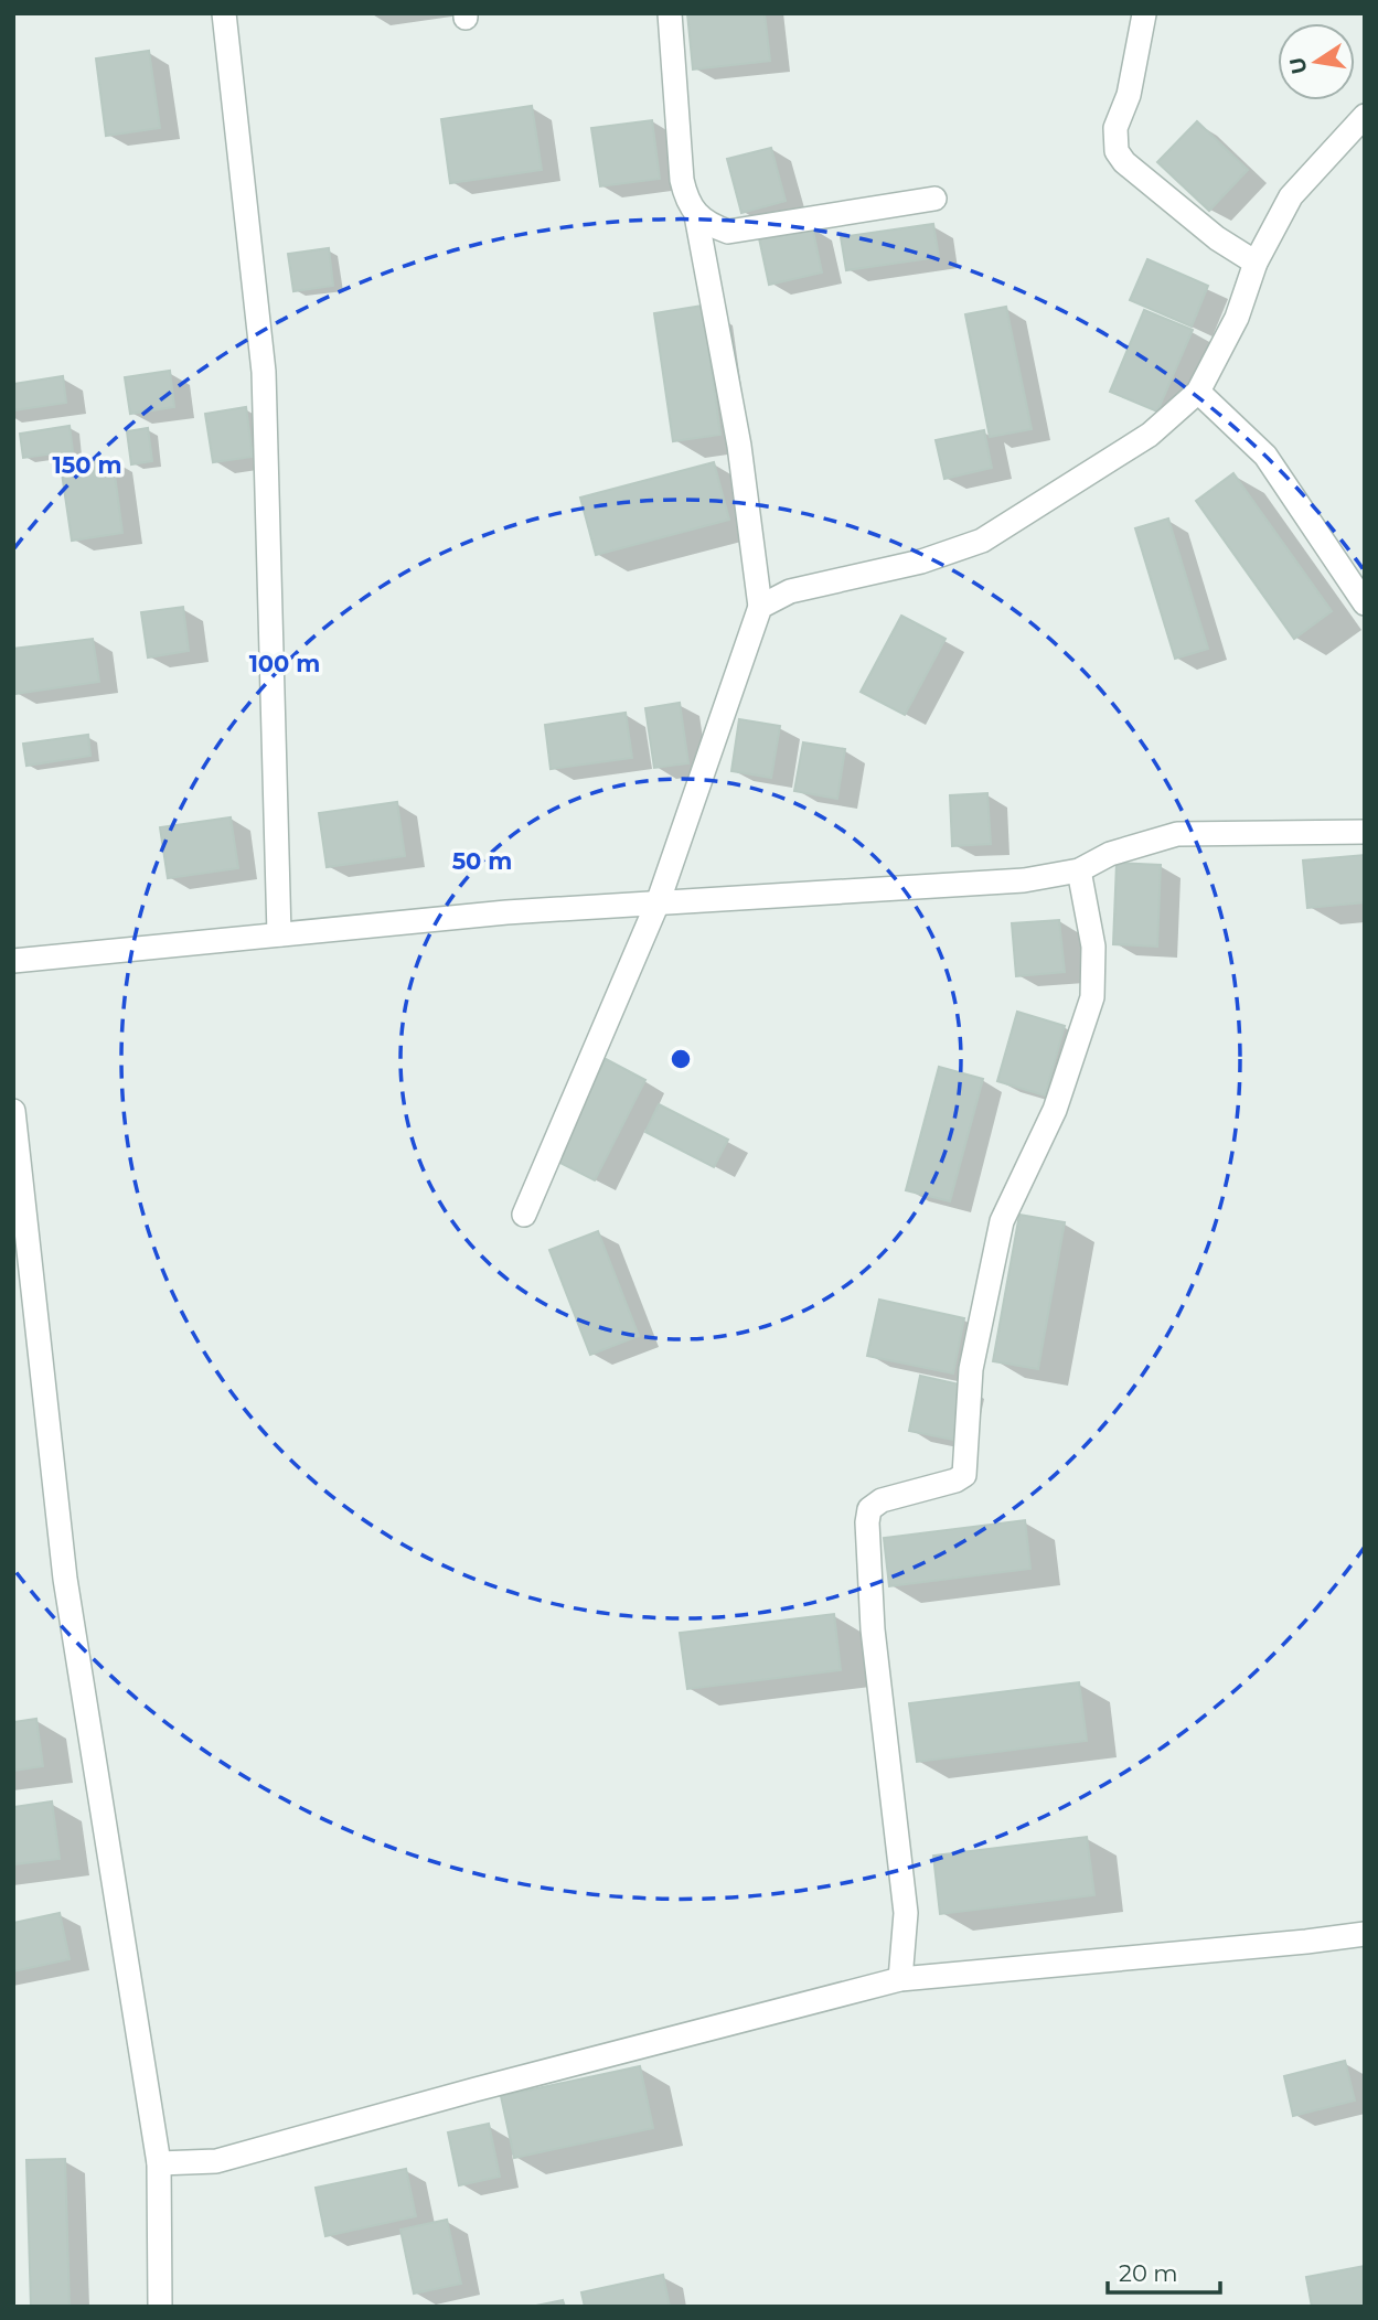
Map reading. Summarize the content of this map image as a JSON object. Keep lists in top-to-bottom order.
{
  "scale_bar": "20 m",
  "north": "left",
  "rings": ["150 m", "100 m", "50 m"]
}
